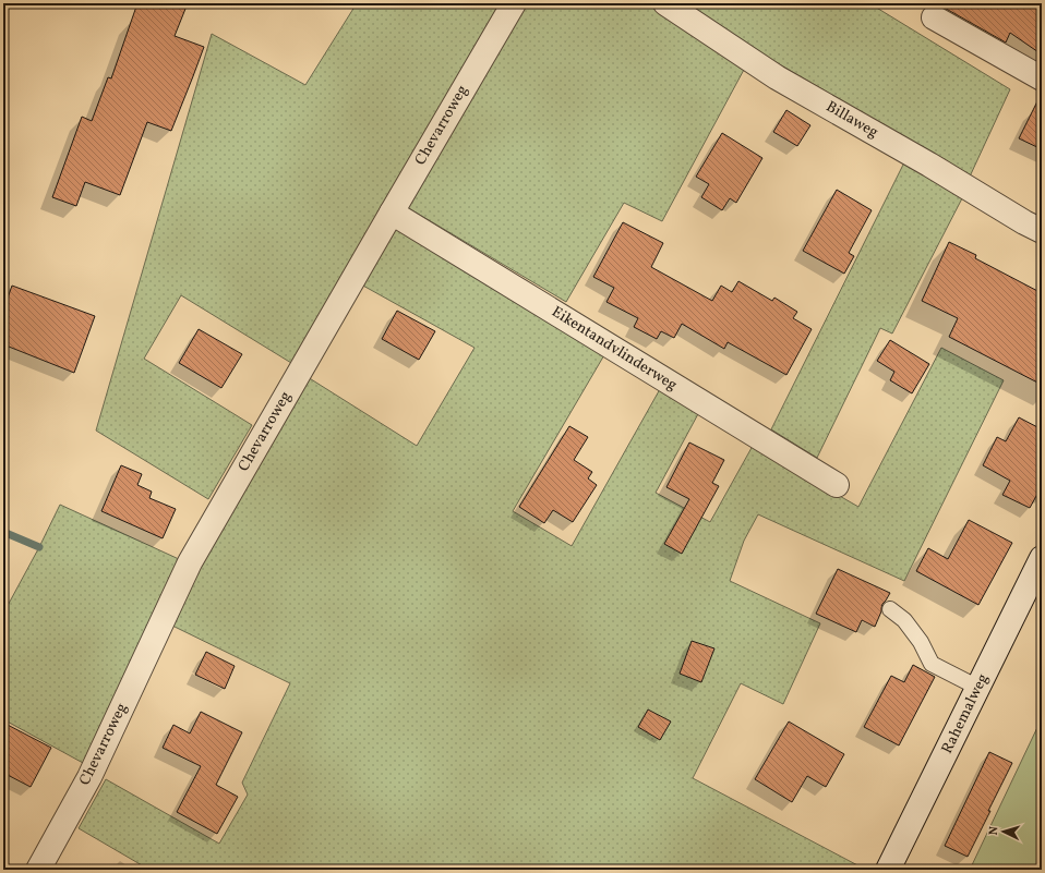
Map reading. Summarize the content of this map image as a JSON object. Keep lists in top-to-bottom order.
{
  "streets": {
    "street": [
      "Billaweg",
      "Chevarroweg",
      "Eikentandvlinderweg",
      "Rahemalweg"
    ]
  },
  "crossings": [
    ["Chevarroweg", "Eikentandvlinderweg"]
  ],
  "north": "left"
}
